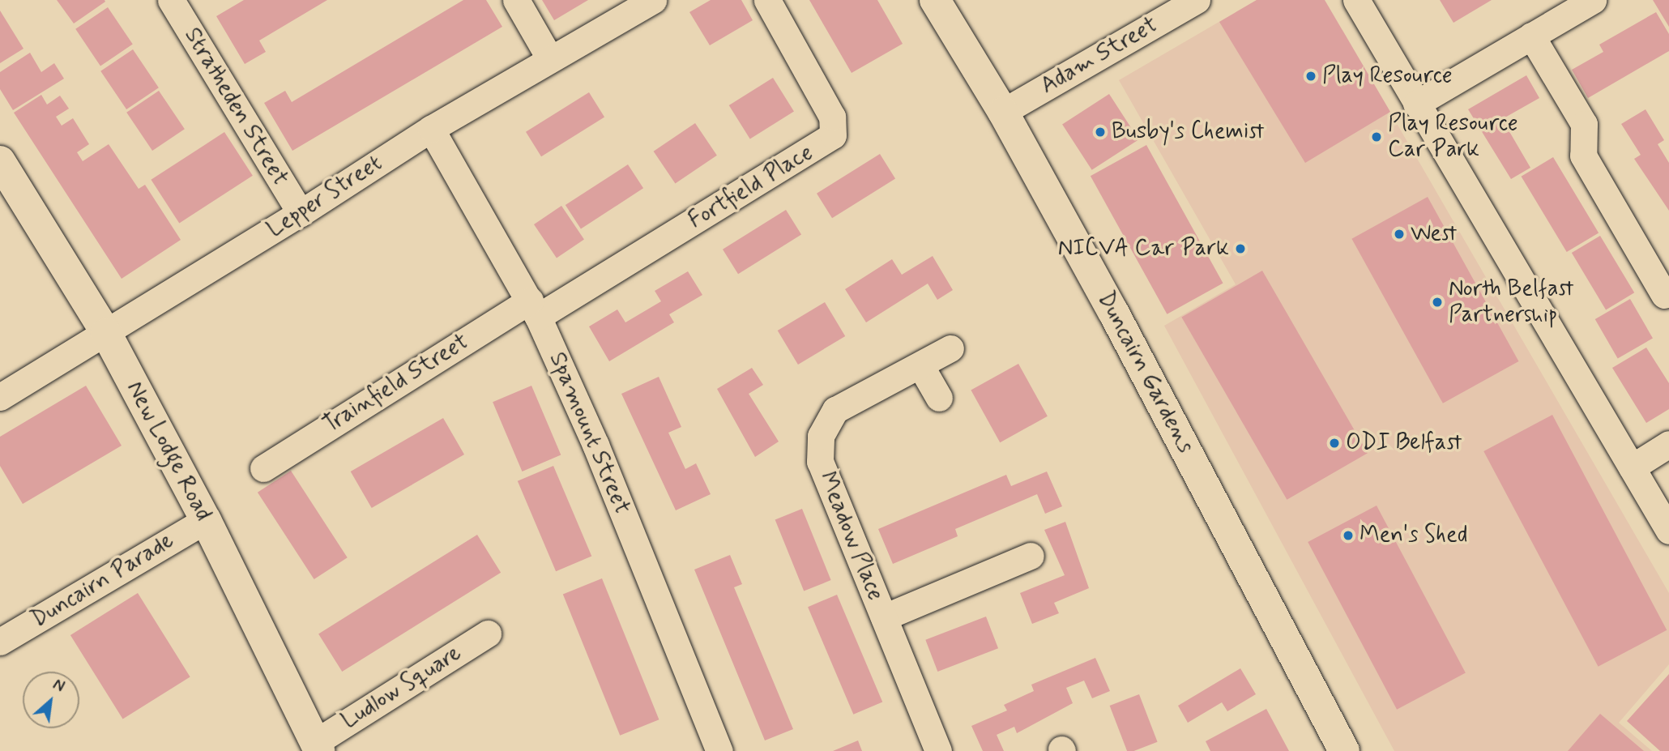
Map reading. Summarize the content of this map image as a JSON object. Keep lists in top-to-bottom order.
{
  "streets": {
    "street": [
      "Adam Street",
      "Stratheden Street",
      "Fortfield Place",
      "Lepper Street",
      "Duncairn Gardens",
      "Trainfield Street",
      "Spamount Street",
      "New Lodge Road",
      "Meadow Place",
      "Duncairn Parade",
      "Ludlow Square"
    ]
  },
  "crossings": [
    ["Adam Street", "Duncairn Gardens"],
    ["Stratheden Street", "Lepper Street"],
    ["Fortfield Place", "Trainfield Street"],
    ["Fortfield Place", "Spamount Street"],
    ["Lepper Street", "Spamount Street"],
    ["Lepper Street", "New Lodge Road"],
    ["Trainfield Street", "Spamount Street"],
    ["New Lodge Road", "Duncairn Parade"],
    ["New Lodge Road", "Ludlow Square"]
  ],
  "places": [
    "Play Resource",
    "Busby's Chemist",
    "Play Resource Car Park",
    "West",
    "NICVA Car Park",
    "North Belfast Partnership",
    "ODI Belfast",
    "Men's Shed"
  ],
  "north": "top right"
}
